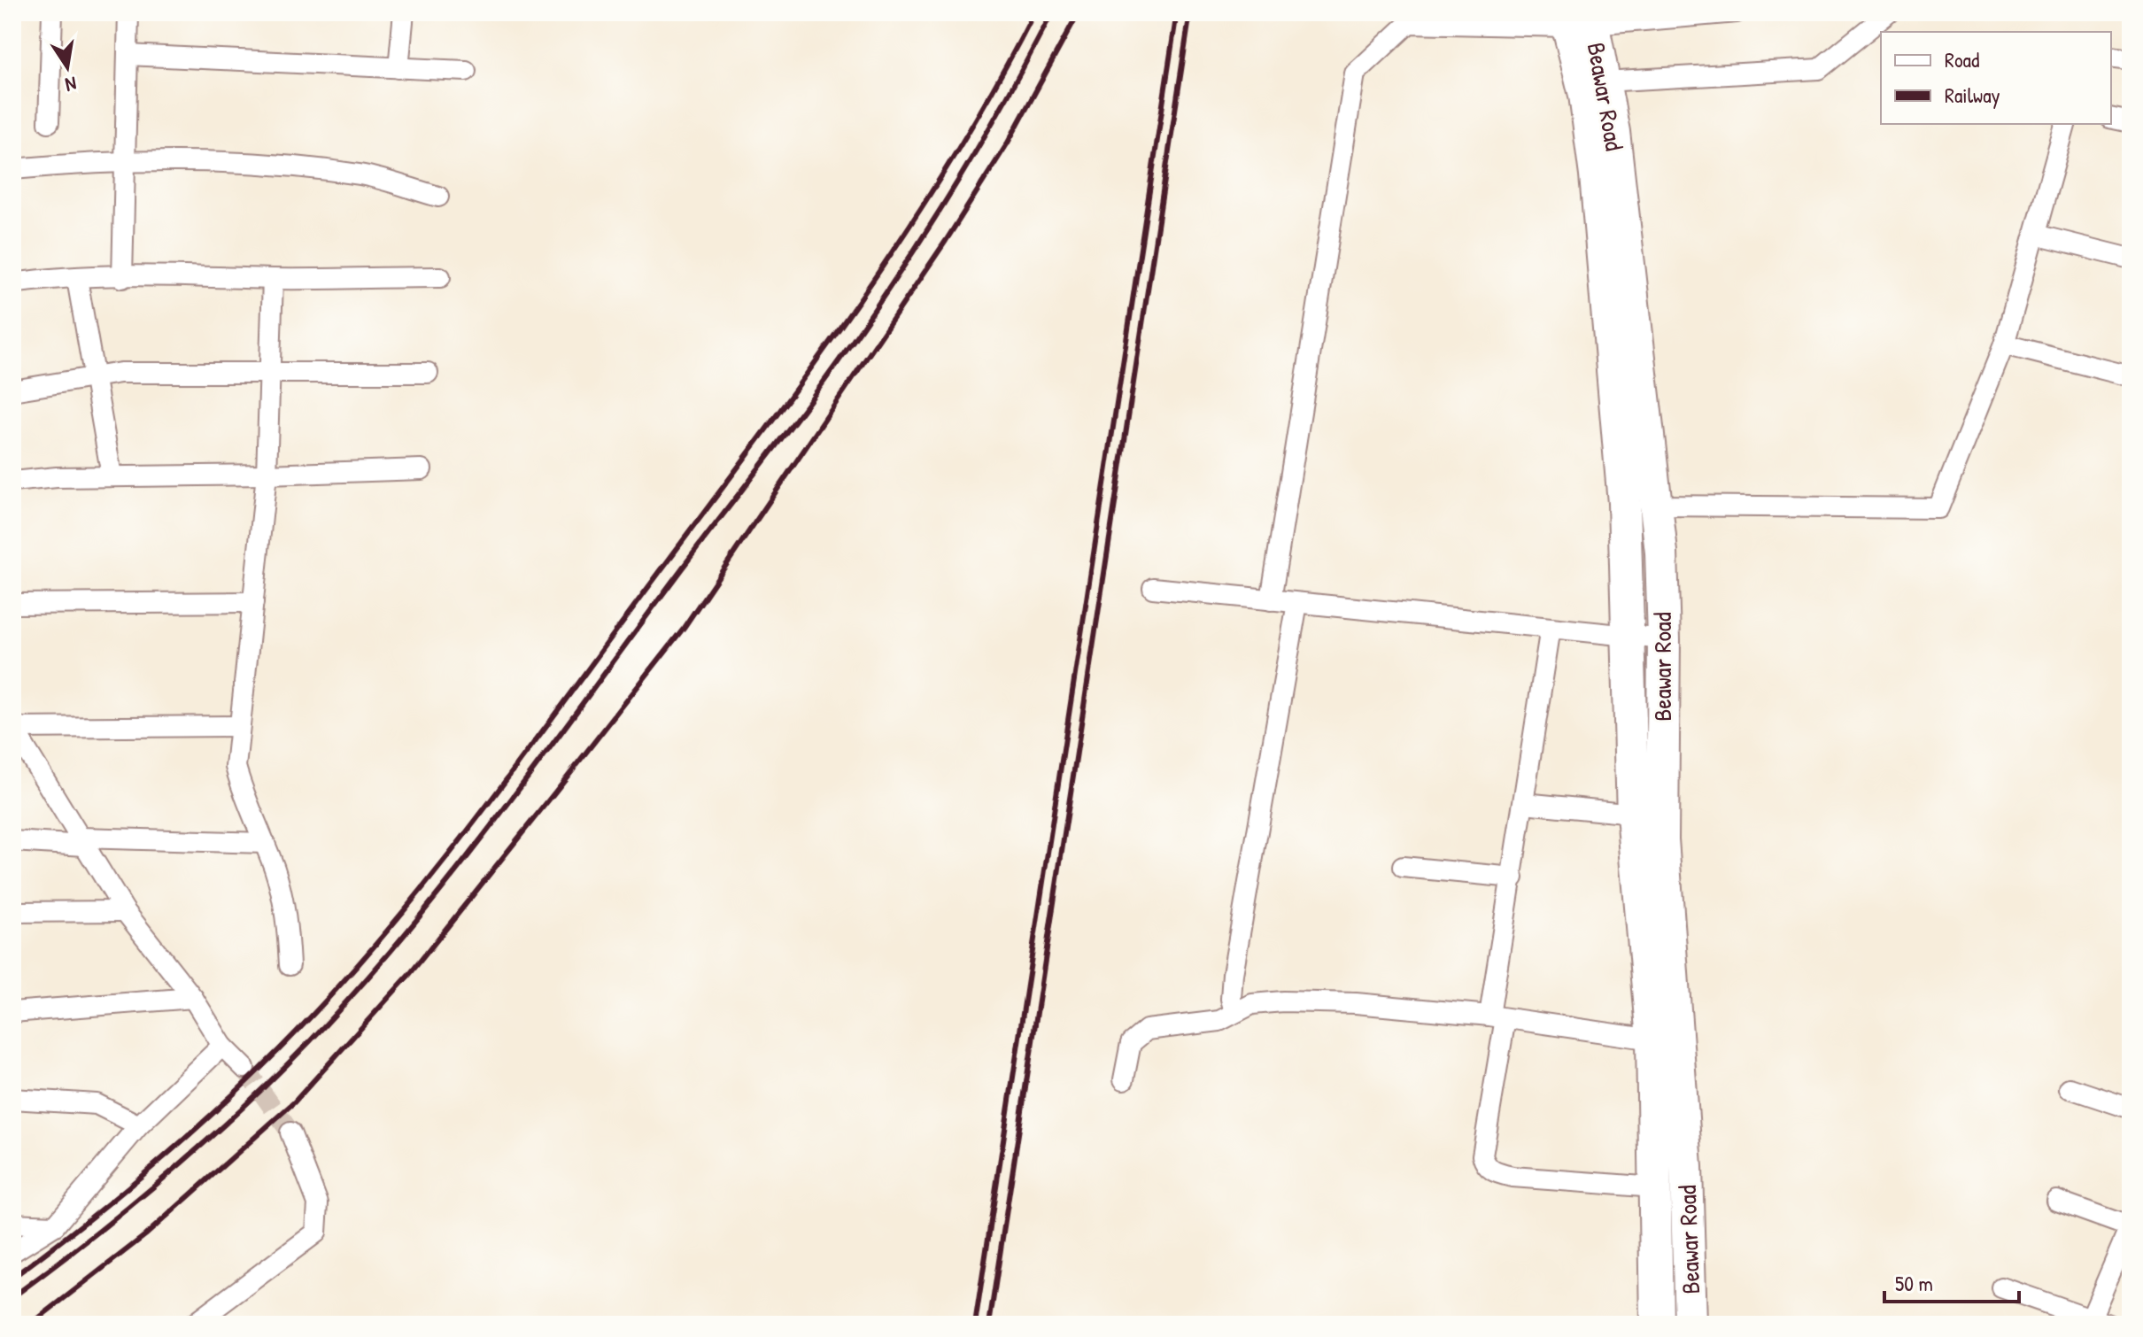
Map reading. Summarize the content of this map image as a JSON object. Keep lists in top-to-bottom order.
{
  "streets": {
    "main road": ["Beawar Road"]
  },
  "legend": ["Road", "Railway"],
  "scale_bar": "50 m",
  "north": "bottom"
}
